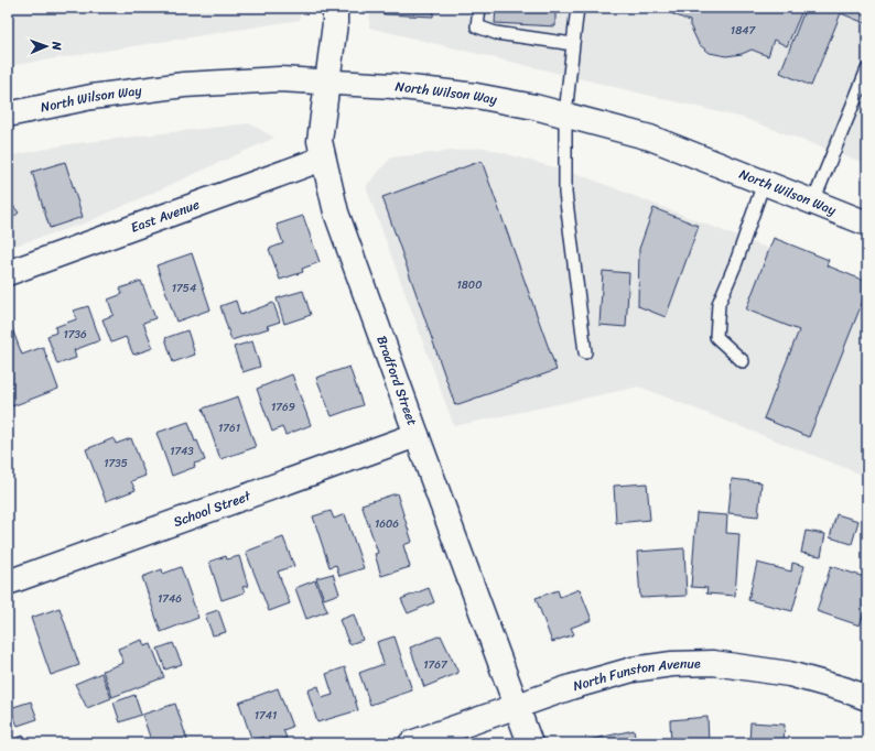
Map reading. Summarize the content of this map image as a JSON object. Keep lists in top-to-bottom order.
{
  "streets": {
    "street": [
      "North Wilson Way",
      "East Avenue",
      "Bradford Street",
      "School Street",
      "North Funston Avenue"
    ]
  },
  "crossings": [
    ["North Wilson Way", "Bradford Street"],
    ["East Avenue", "Bradford Street"],
    ["Bradford Street", "School Street"],
    ["Bradford Street", "North Funston Avenue"]
  ],
  "house_numbers": [
    "1847",
    "1800",
    "1754",
    "1736",
    "1769",
    "1761",
    "1743",
    "1735",
    "1606",
    "1746",
    "1767",
    "1741"
  ],
  "north": "right"
}
